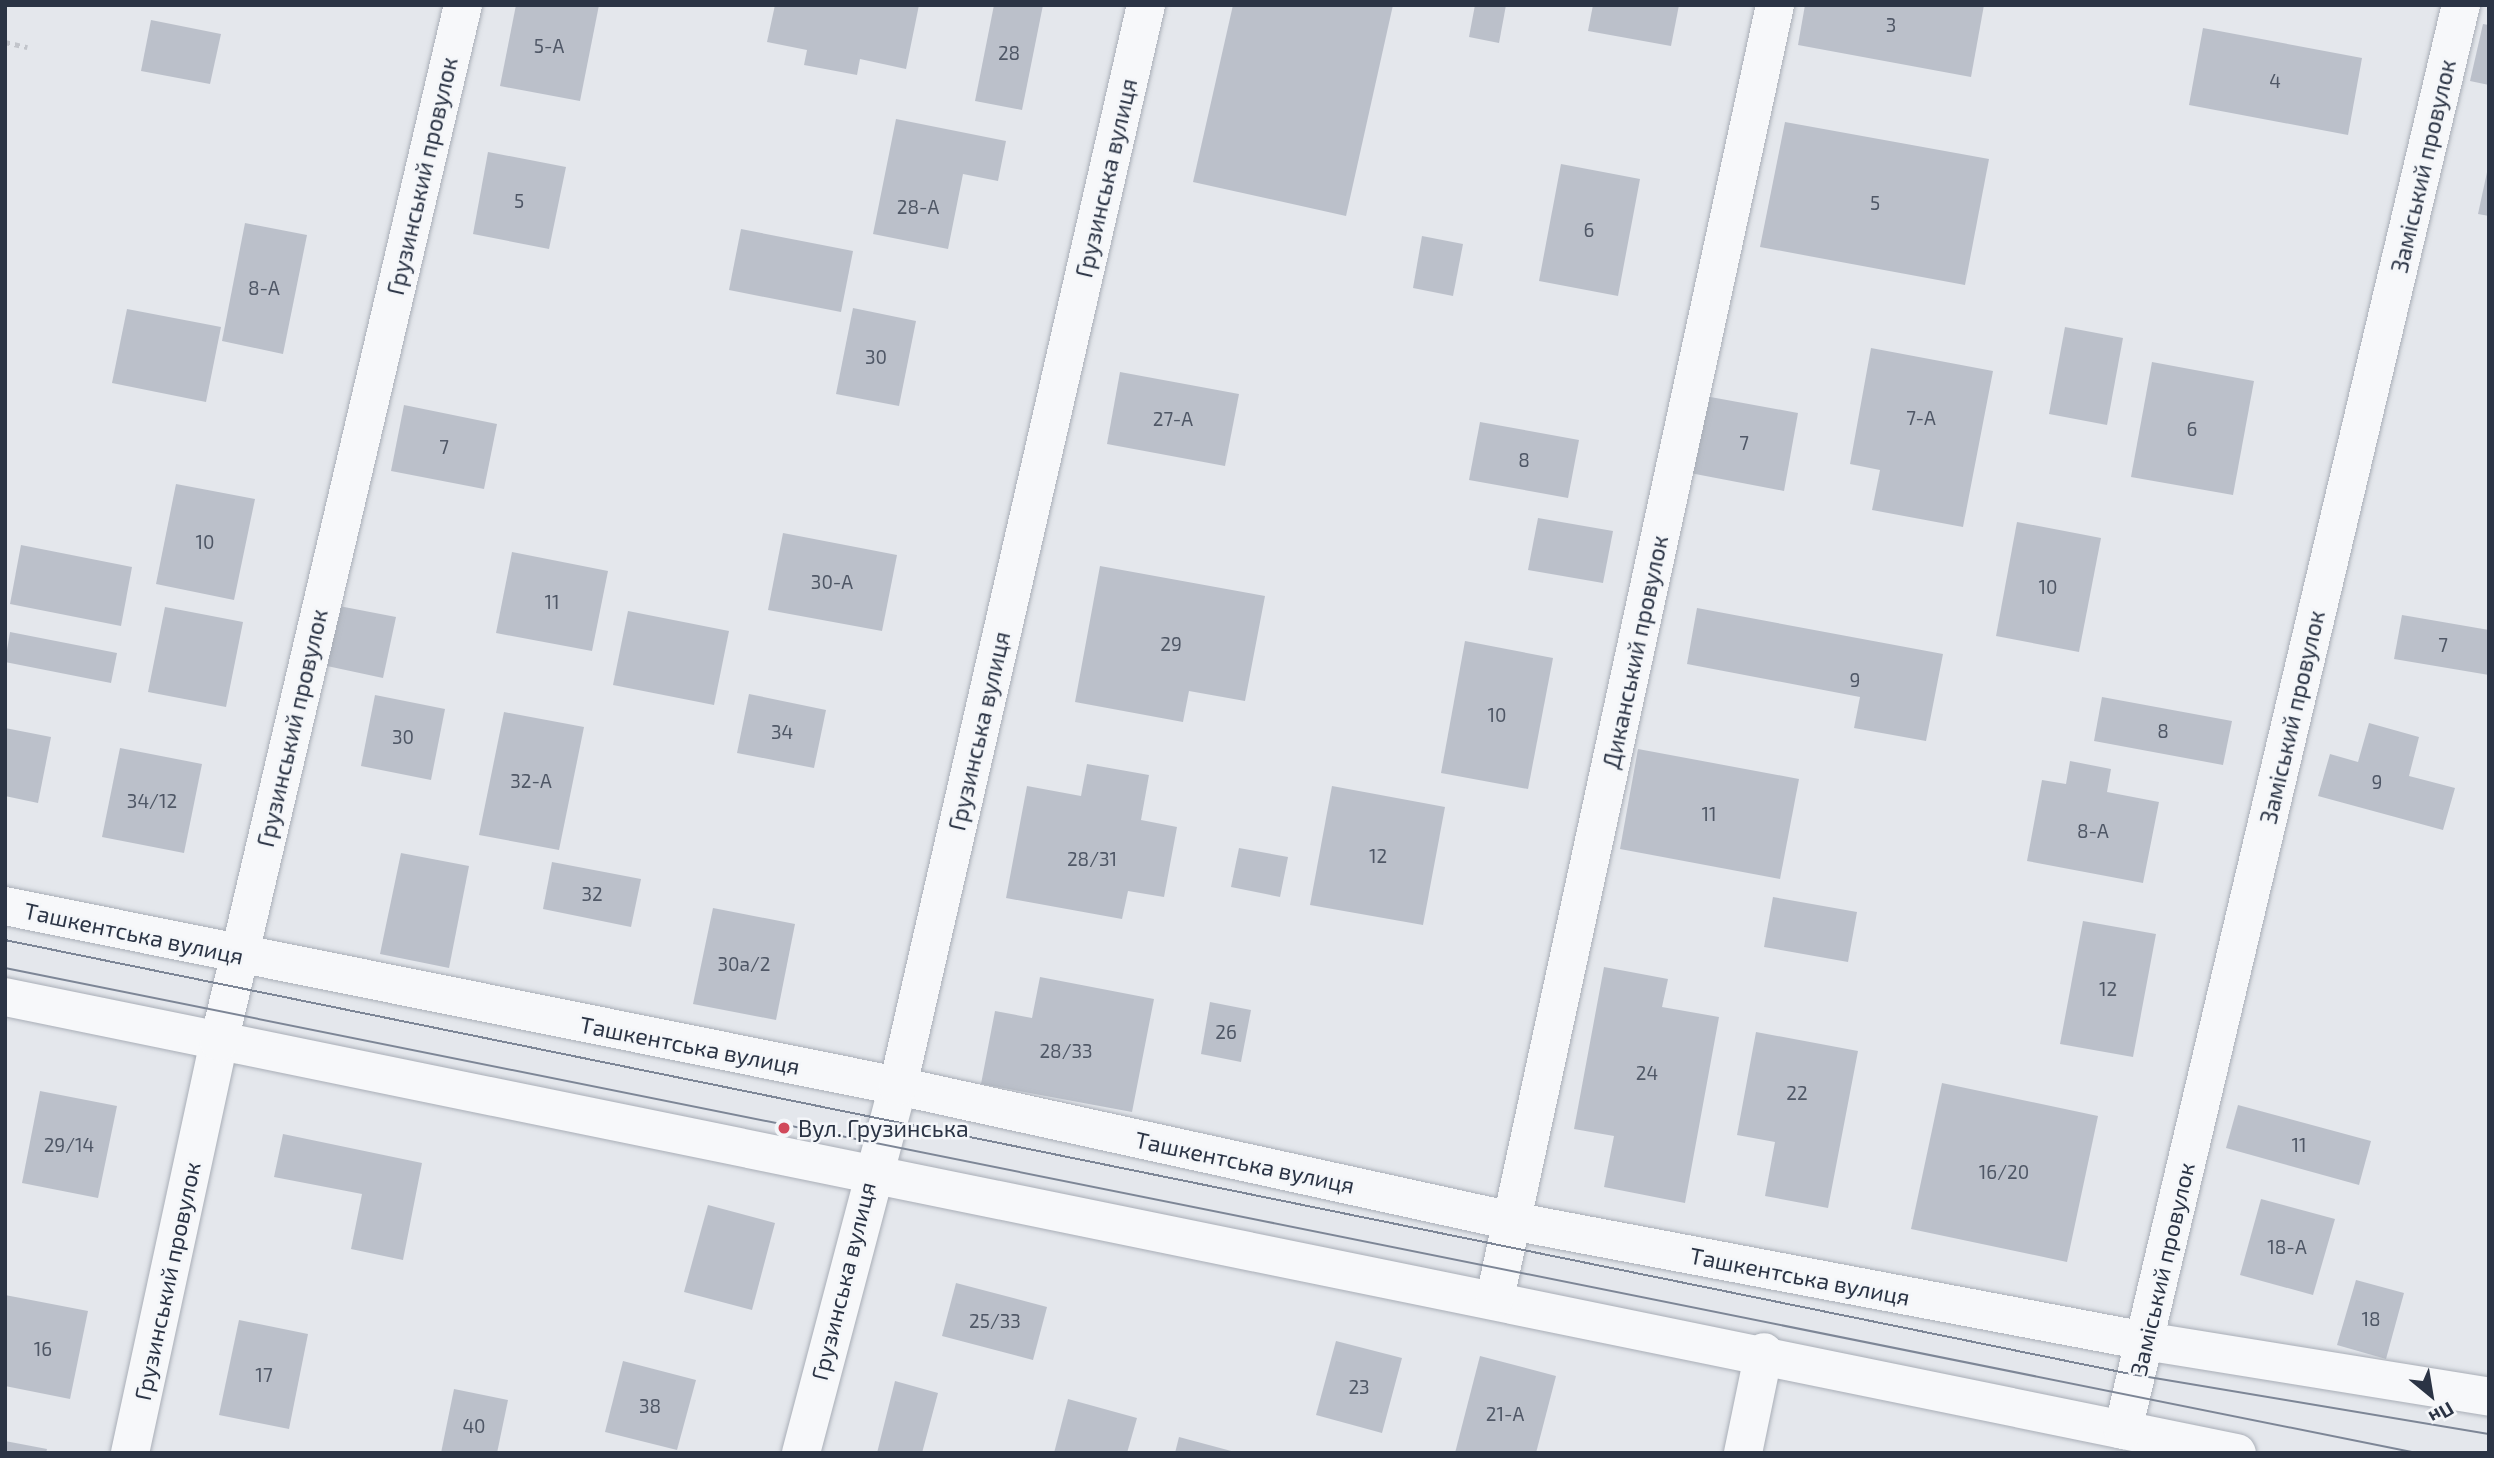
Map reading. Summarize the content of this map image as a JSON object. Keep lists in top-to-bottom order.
{
  "streets": {
    "street": [
      "Заміський провулок",
      "Грузинський провулок",
      "Грузинська вулиця",
      "Диканський провулок",
      "Ташкентська вулиця"
    ]
  },
  "crossings": [
    ["Заміський провулок", "Ташкентська вулиця"],
    ["Грузинський провулок", "Ташкентська вулиця"],
    ["Грузинська вулиця", "Ташкентська вулиця"],
    ["Диканський провулок", "Ташкентська вулиця"]
  ],
  "places": ["Вул. Грузинська"],
  "house_numbers": [
    "3",
    "5-А",
    "28",
    "4",
    "5",
    "5",
    "28-А",
    "6",
    "8-А",
    "30",
    "7-А",
    "27-А",
    "6",
    "7",
    "7",
    "8",
    "10",
    "30-А",
    "10",
    "11",
    "29",
    "7",
    "9",
    "10",
    "8",
    "34",
    "30",
    "32-А",
    "9",
    "34/12",
    "11",
    "8-А",
    "12",
    "28/31",
    "32",
    "30а/2",
    "12",
    "26",
    "28/33",
    "24",
    "22",
    "29/14",
    "11",
    "16/20",
    "18-А",
    "18",
    "25/33",
    "16",
    "17",
    "23",
    "38",
    "21-А",
    "40"
  ],
  "north": "bottom right"
}
